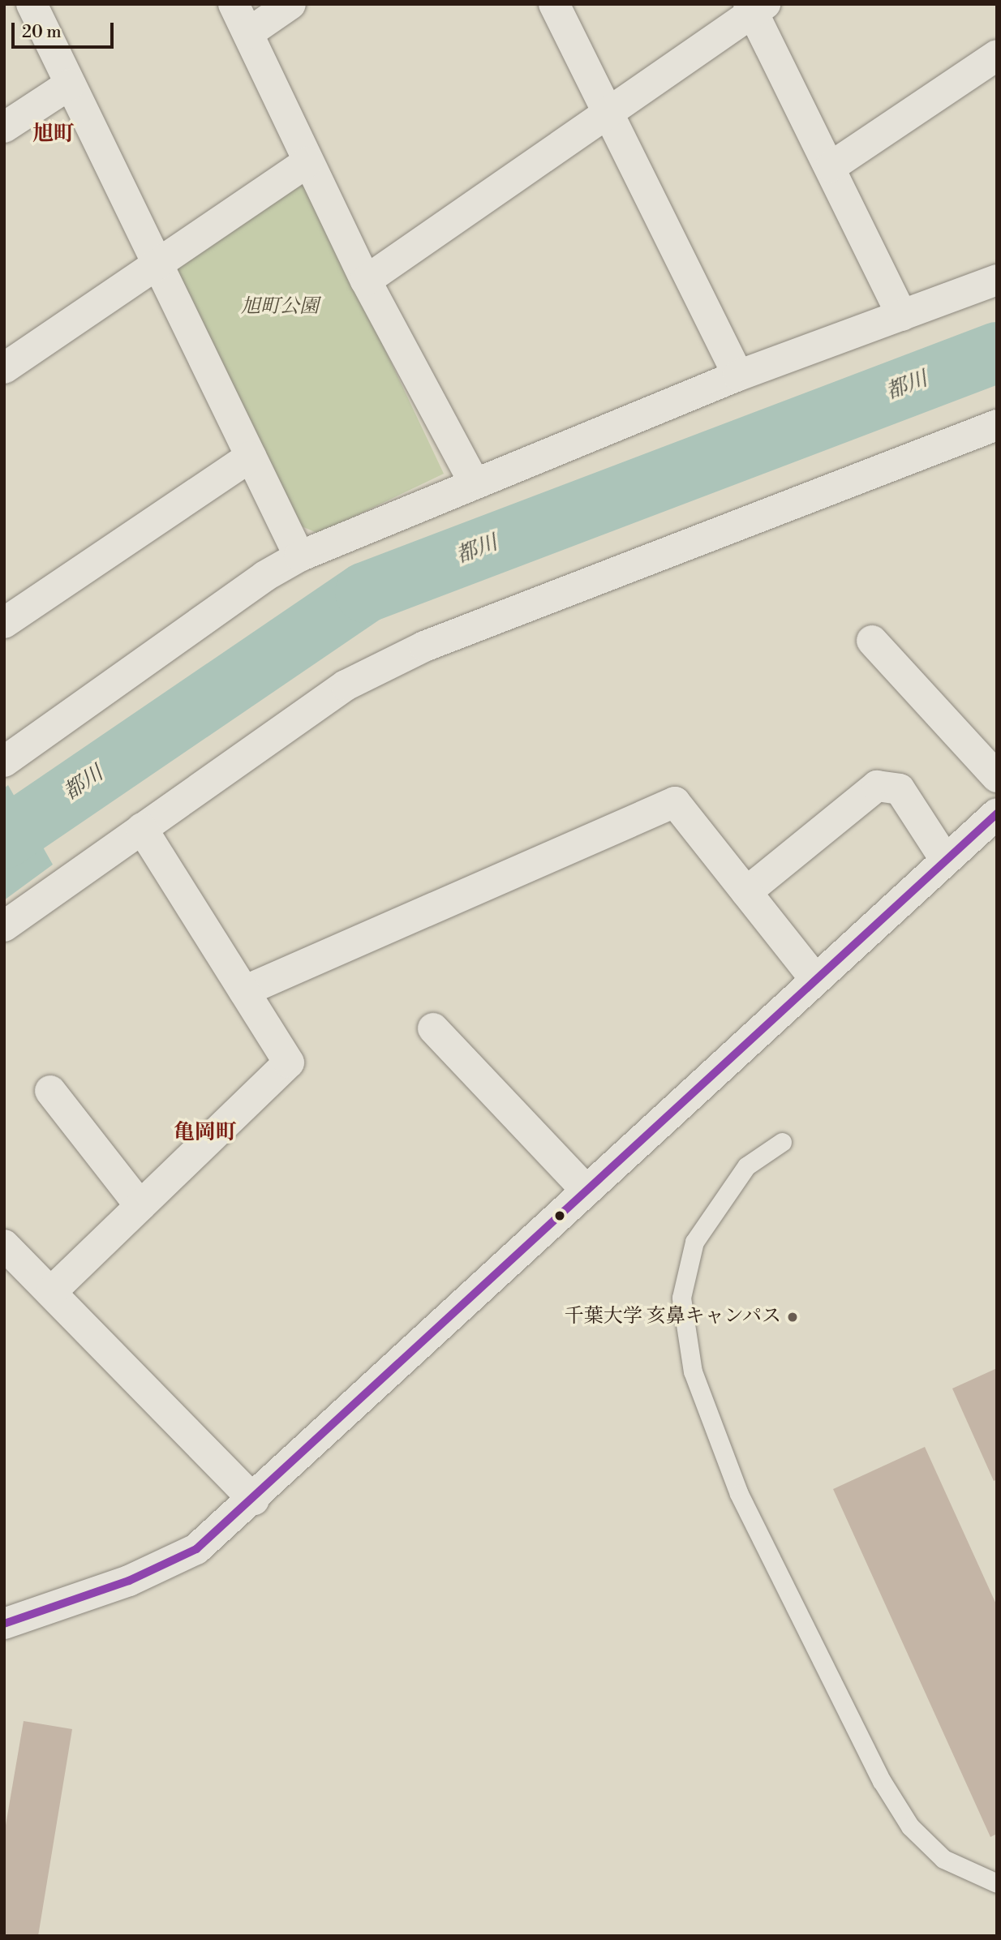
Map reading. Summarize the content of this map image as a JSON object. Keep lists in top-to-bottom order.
{
  "districts": ["旭町", "亀岡町"],
  "water": ["都川"],
  "parks": ["旭町公園"],
  "places": ["千葉大学 亥鼻キャンパス"],
  "scale_bar": "20 m"
}
